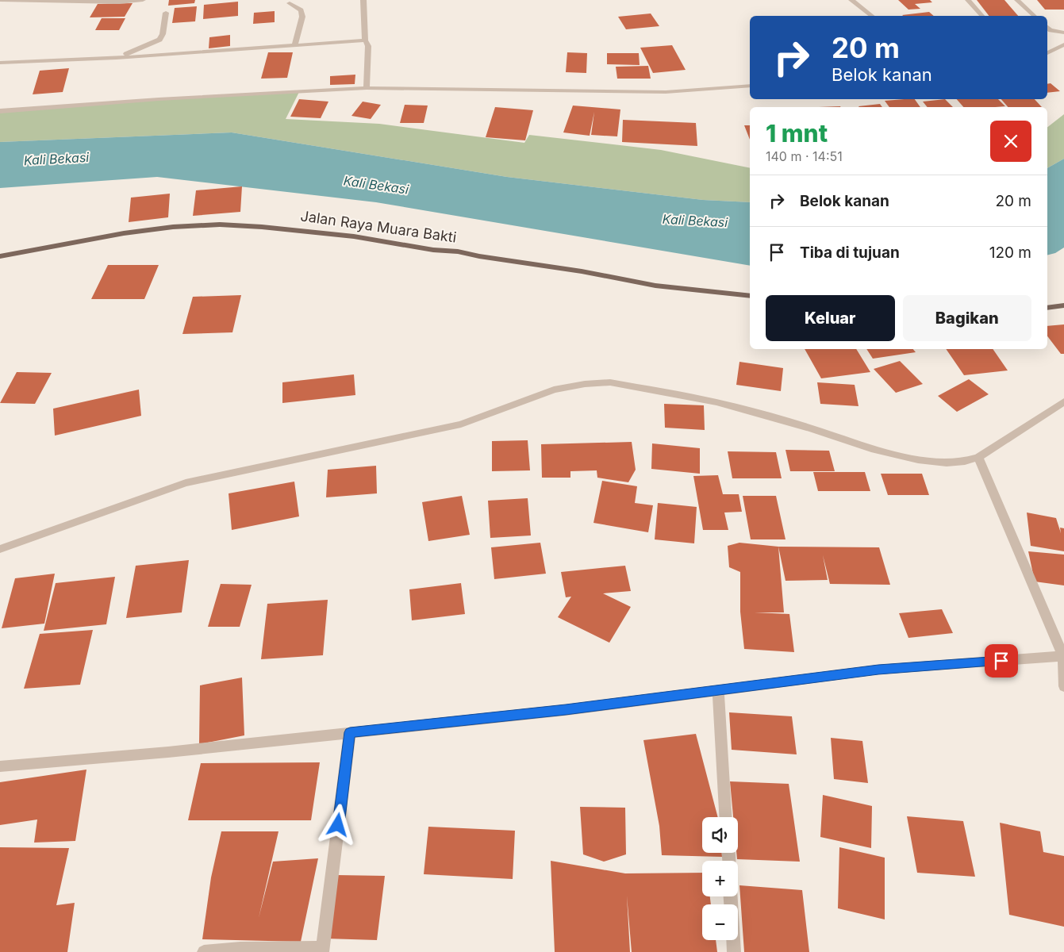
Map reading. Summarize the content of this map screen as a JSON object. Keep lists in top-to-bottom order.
{
  "streets": {
    "main road": ["Jalan Raya Muara Bakti"]
  },
  "water": ["Kali Bekasi"],
  "page": {
    "turn": ["20 m", "Belok kanan"],
    "heading": ["1 mnt", "140 m · 14:51"],
    "list": [
      {
        "name": "Belok kanan",
        "value": "20 m"
      },
      {
        "name": "Tiba di tujuan",
        "value": "120 m"
      }
    ],
    "buttons": ["Keluar", "Bagikan"],
    "map_buttons": ["+", "−"]
  }
}
